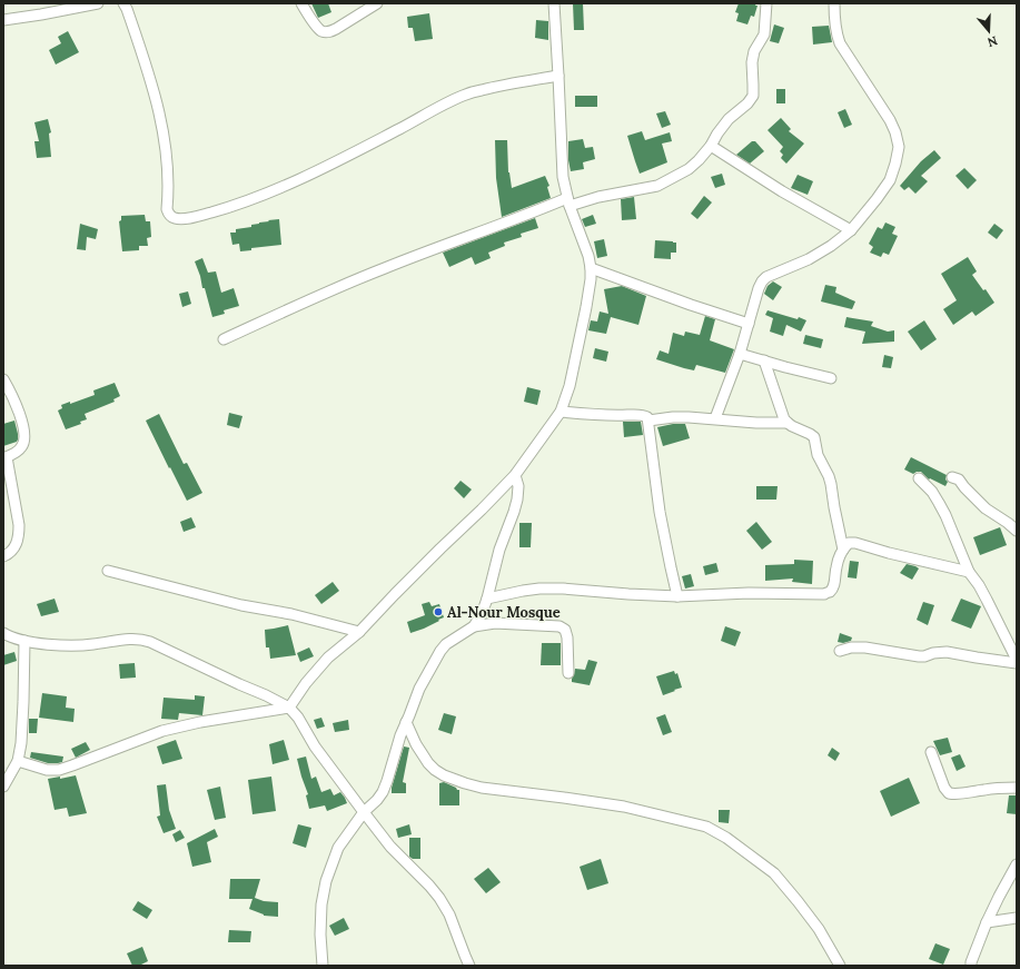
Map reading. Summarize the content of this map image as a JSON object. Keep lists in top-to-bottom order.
{
  "places": ["Al-Nour Mosque"],
  "north": "bottom"
}
